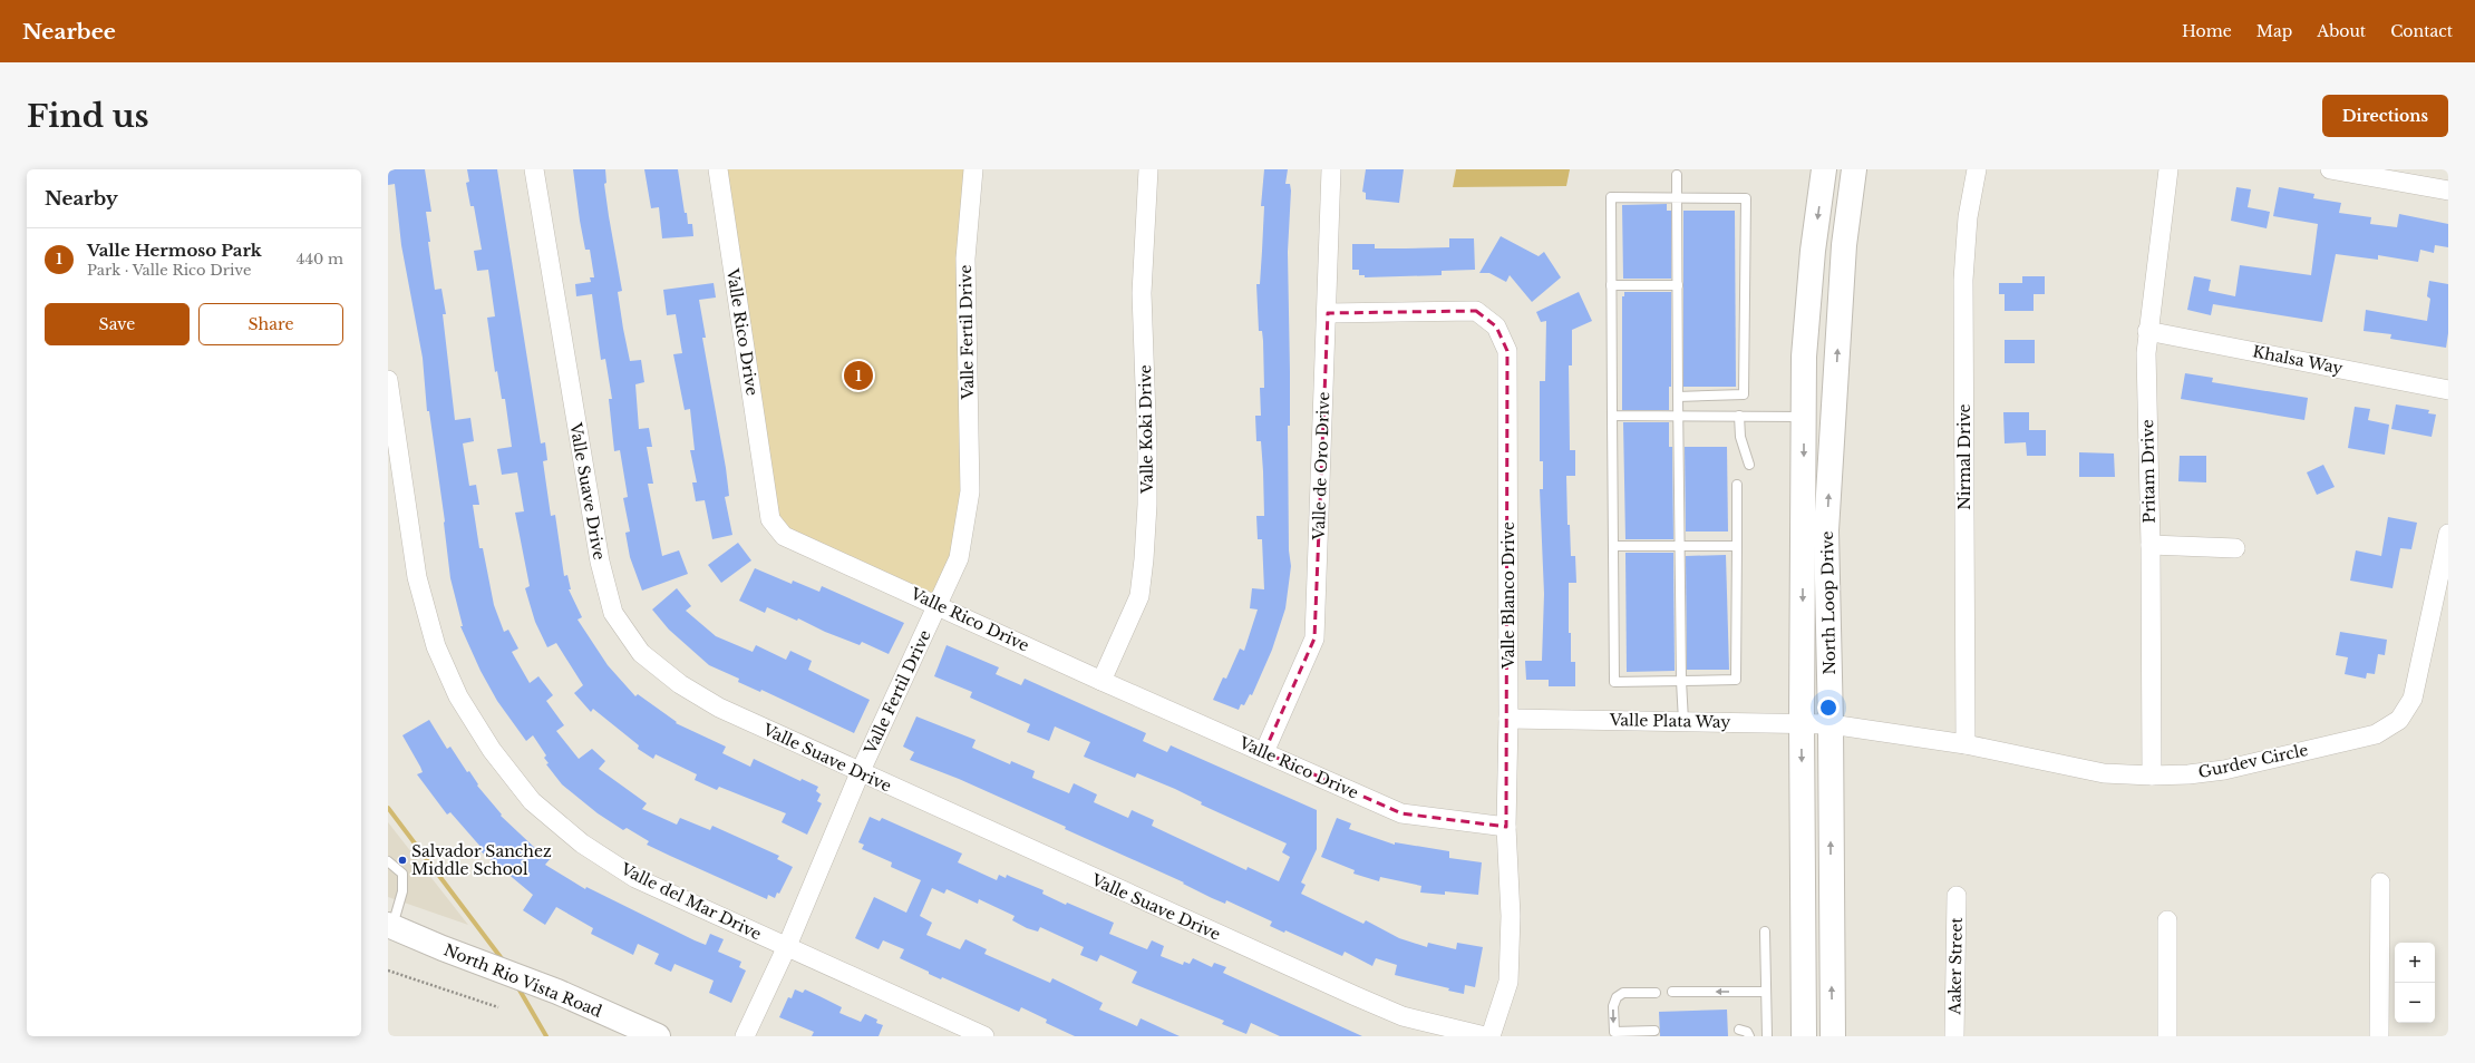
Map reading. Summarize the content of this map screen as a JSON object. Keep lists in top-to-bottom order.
{
  "streets": {
    "main road": ["North Loop Drive", "North Rio Vista Road"],
    "street": [
      "Valle Rico Drive",
      "Valle Fertil Drive",
      "Khalsa Way",
      "Valle Koki Drive",
      "Nirmal Drive",
      "Valle de Oro Drive",
      "Pritam Drive",
      "Valle Suave Drive",
      "Valle Blanco Drive",
      "Valle Plata Way",
      "Gurdev Circle",
      "Valle del Mar Drive",
      "Aaker Street"
    ]
  },
  "crossings": [
    ["Valle Rico Drive", "Valle Fertil Drive"],
    ["Valle Rico Drive", "Valle Koki Drive"],
    ["Valle Rico Drive", "Valle de Oro Drive"],
    ["Valle Rico Drive", "Valle Blanco Drive"],
    ["Valle Fertil Drive", "Valle Suave Drive"],
    ["Valle Fertil Drive", "Valle del Mar Drive"],
    ["Khalsa Way", "Pritam Drive"],
    ["Nirmal Drive", "Gurdev Circle"],
    ["Valle de Oro Drive", "Valle Blanco Drive"],
    ["Pritam Drive", "Gurdev Circle"],
    ["Valle Blanco Drive", "Valle Plata Way"],
    ["North Loop Drive", "Valle Plata Way"],
    ["North Loop Drive", "Gurdev Circle"],
    ["Valle Plata Way", "Gurdev Circle"]
  ],
  "places": ["Salvador Sanchez Middle School"],
  "page": {
    "header": "Nearbee",
    "nav": [
      "Home",
      "Map",
      "About",
      "Contact"
    ],
    "buttons": [
      "Directions",
      ["Save", "Share"]
    ],
    "title": "Find us",
    "heading": "Nearby",
    "list": [
      {
        "mark": "1",
        "name": "Valle Hermoso Park",
        "note": "Park · Valle Rico Drive",
        "value": "440 m"
      }
    ],
    "pins": "1",
    "map_buttons": ["+", "−"]
  }
}
